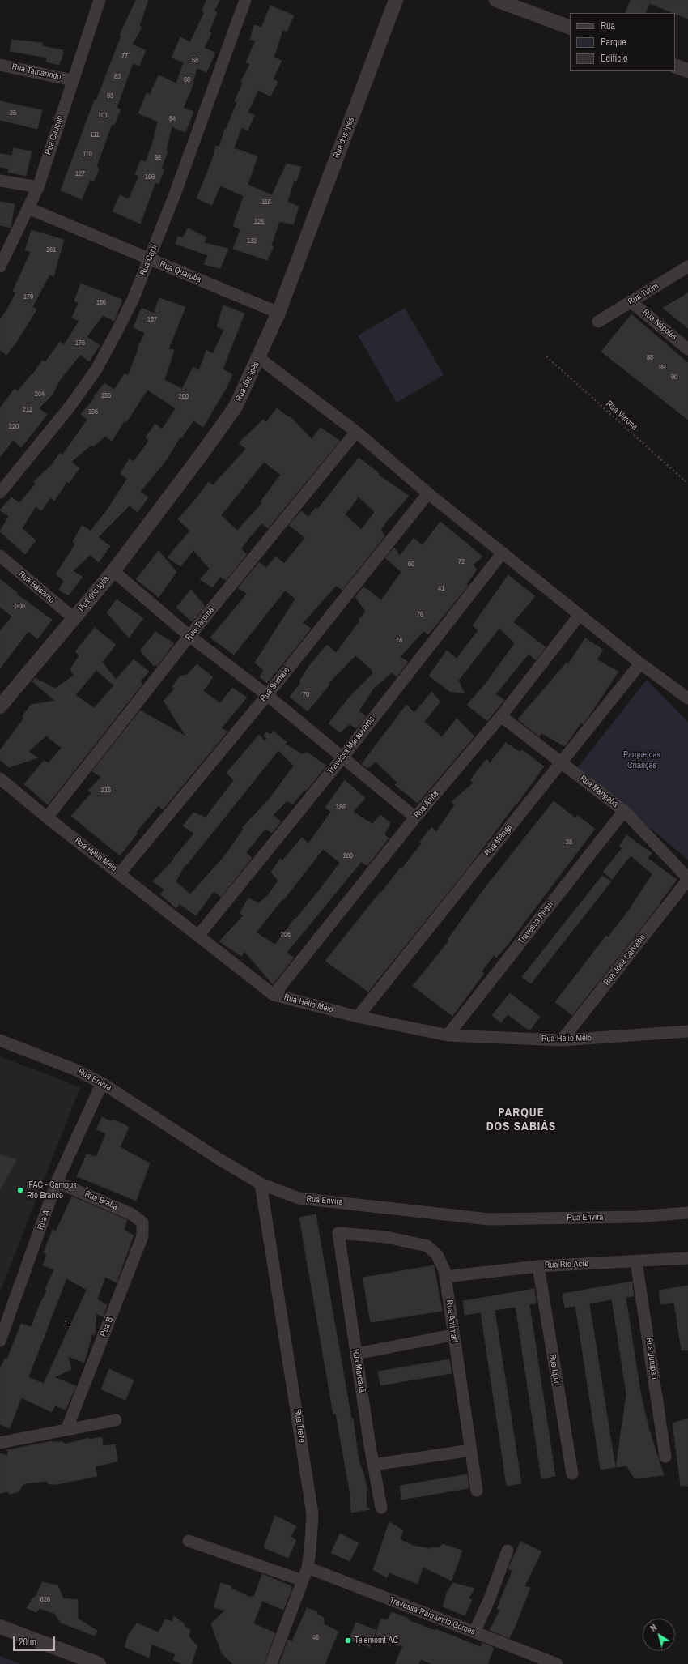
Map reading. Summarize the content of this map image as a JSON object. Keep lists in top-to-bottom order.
{
  "streets": {
    "street": [
      "Rua Tamarindo",
      "Rua Caucho",
      "Rua dos Ipês",
      "Rua Cajuí",
      "Rua Quaruba",
      "Rua Turim",
      "Rua Nápoles",
      "Rua Bálsamo",
      "Rua Taruma",
      "Rua Sumaré",
      "Travessa Marapuama",
      "Rua Mangaba",
      "Rua Anita",
      "Rua Manga",
      "Rua Helio Melo",
      "Travessa Pequi",
      "Rua José Carvalho",
      "Rua Envira",
      "Rua Braba",
      "Rua A",
      "Rua Rio Acre",
      "Rua Antimari",
      "Rua B",
      "Rua Jurupari",
      "Rua Iquiri",
      "Rua Marcauã",
      "Rua Treze",
      "Travessa Raimundo Gomes"
    ],
    "path": ["Rua Verona"]
  },
  "crossings": [
    ["Rua Tamarindo", "Rua Caucho"],
    ["Rua Caucho", "Rua Quaruba"],
    ["Rua dos Ipês", "Rua Quaruba"],
    ["Rua dos Ipês", "Rua Bálsamo"],
    ["Rua Cajuí", "Rua Quaruba"],
    ["Rua Turim", "Rua Nápoles"],
    ["Rua Taruma", "Rua Helio Melo"],
    ["Rua Sumaré", "Rua Helio Melo"],
    ["Travessa Marapuama", "Rua Helio Melo"],
    ["Rua Mangaba", "Rua Anita"],
    ["Rua Mangaba", "Rua Manga"],
    ["Rua Mangaba", "Travessa Pequi"],
    ["Rua Mangaba", "Rua José Carvalho"],
    ["Rua Anita", "Rua Helio Melo"],
    ["Rua Manga", "Rua Helio Melo"],
    ["Rua Helio Melo", "Travessa Pequi"],
    ["Rua Helio Melo", "Rua José Carvalho"],
    ["Rua Envira", "Rua A"],
    ["Rua Envira", "Rua Treze"],
    ["Rua Braba", "Rua A"],
    ["Rua Braba", "Rua B"],
    ["Rua Rio Acre", "Rua Antimari"],
    ["Rua Rio Acre", "Rua Jurupari"],
    ["Rua Rio Acre", "Rua Iquiri"],
    ["Rua Antimari", "Rua Marcauã"],
    ["Rua Treze", "Travessa Raimundo Gomes"]
  ],
  "districts": ["PARQUE DOS SABIÁS"],
  "parks": ["Parque das Crianças"],
  "places": ["IFAC - Campus Rio Branco", "Telemomt AC"],
  "house_numbers": [
    "77",
    "58",
    "83",
    "68",
    "93",
    "25",
    "101",
    "84",
    "111",
    "119",
    "98",
    "127",
    "106",
    "118",
    "126",
    "132",
    "161",
    "179",
    "156",
    "157",
    "176",
    "88",
    "89",
    "90",
    "204",
    "185",
    "200",
    "212",
    "195",
    "220",
    "72",
    "60",
    "41",
    "308",
    "76",
    "78",
    "70",
    "215",
    "186",
    "28",
    "200",
    "206",
    "1",
    "826",
    "46"
  ],
  "legend": ["Rua", "Parque", "Edifício"],
  "scale_bar": "20 m",
  "north": "top left"
}
